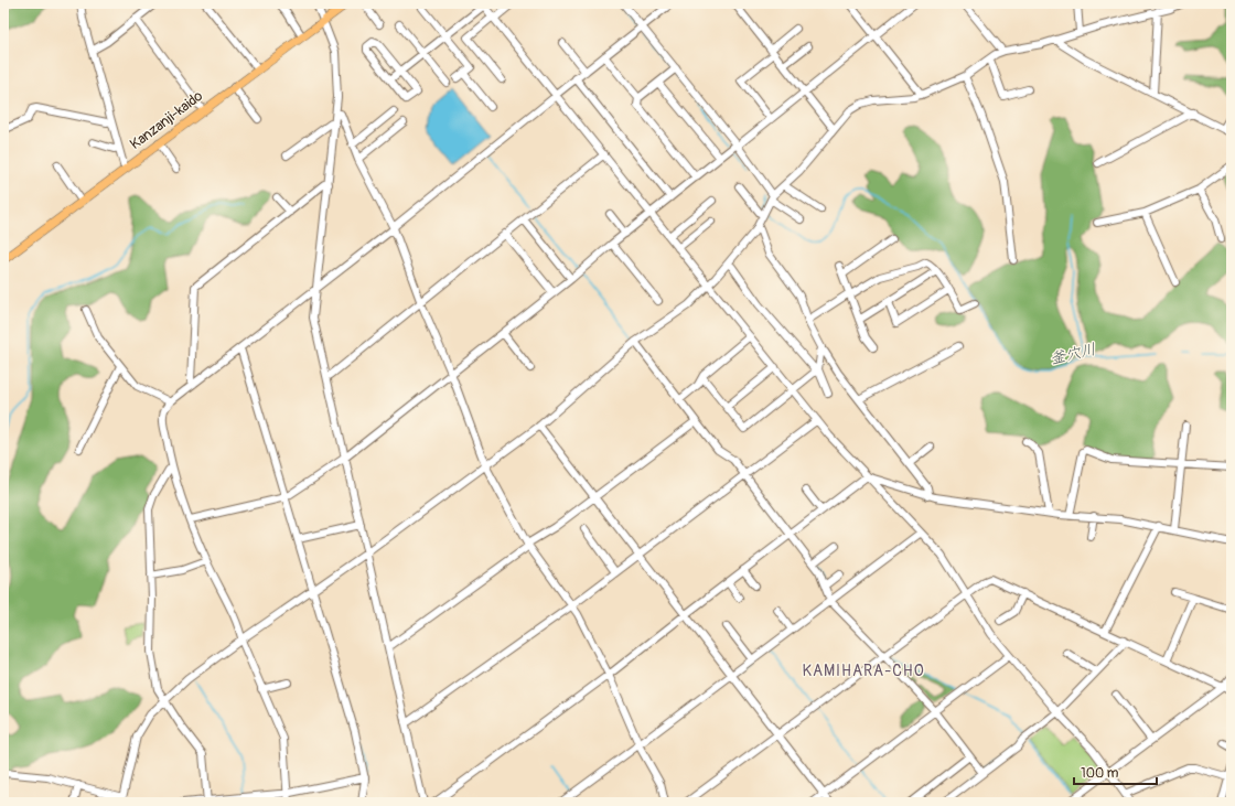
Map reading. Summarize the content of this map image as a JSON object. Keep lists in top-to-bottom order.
{
  "streets": {
    "main road": ["Kanzanji-kaido"]
  },
  "districts": ["KAMIHARA-CHO"],
  "water": ["釜穴川"],
  "scale_bar": "100 m"
}
